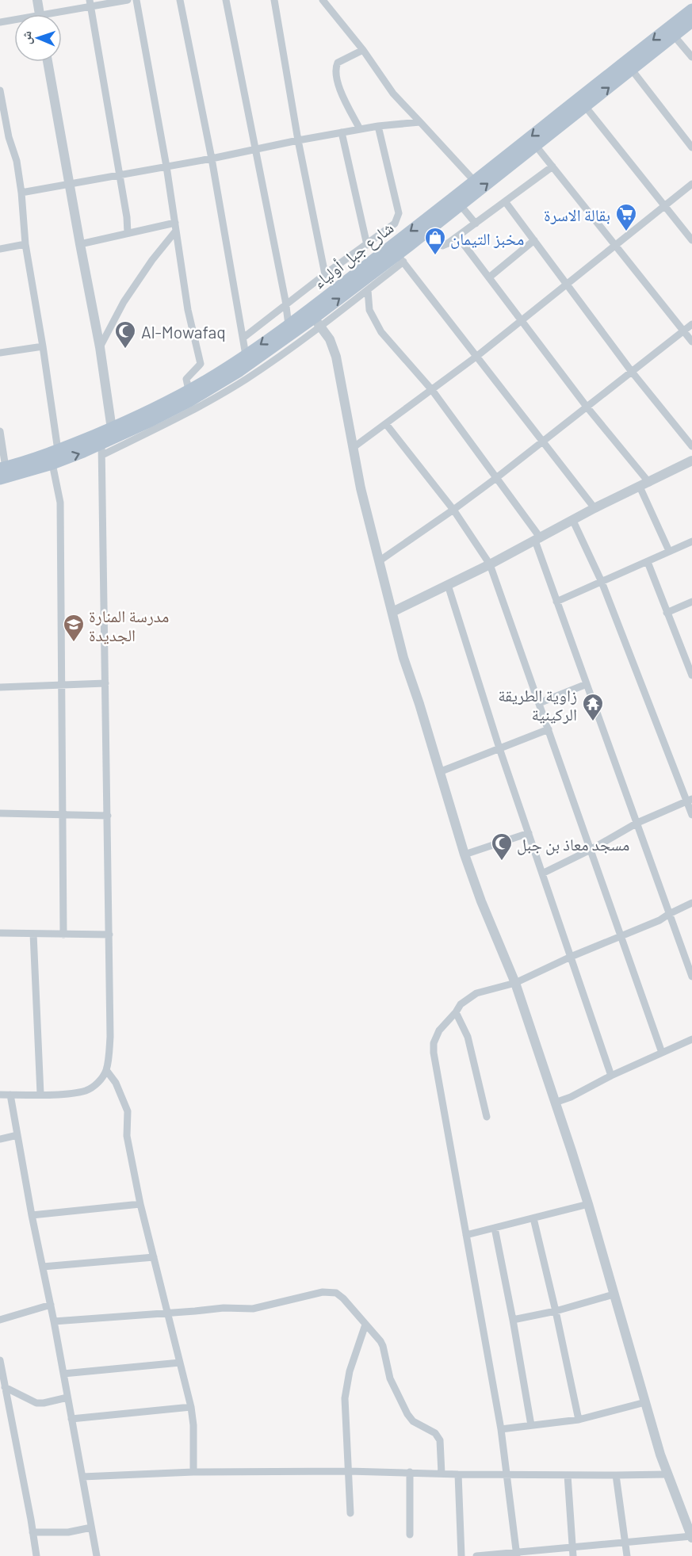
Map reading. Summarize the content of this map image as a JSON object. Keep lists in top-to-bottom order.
{
  "streets": {
    "main road": ["شارع جبل أولياء"]
  },
  "places": {
    "supermarket": ["بقالة الاسرة"],
    "shop": ["مخبز التيمان"],
    "mosque": ["Al-Mowafaq", "مسجد معاذ بن جبل"],
    "school or university": ["مدرسة المنارة الجديدة"],
    "temple": ["زاوية الطريقة الركينية"]
  },
  "north": "left"
}
